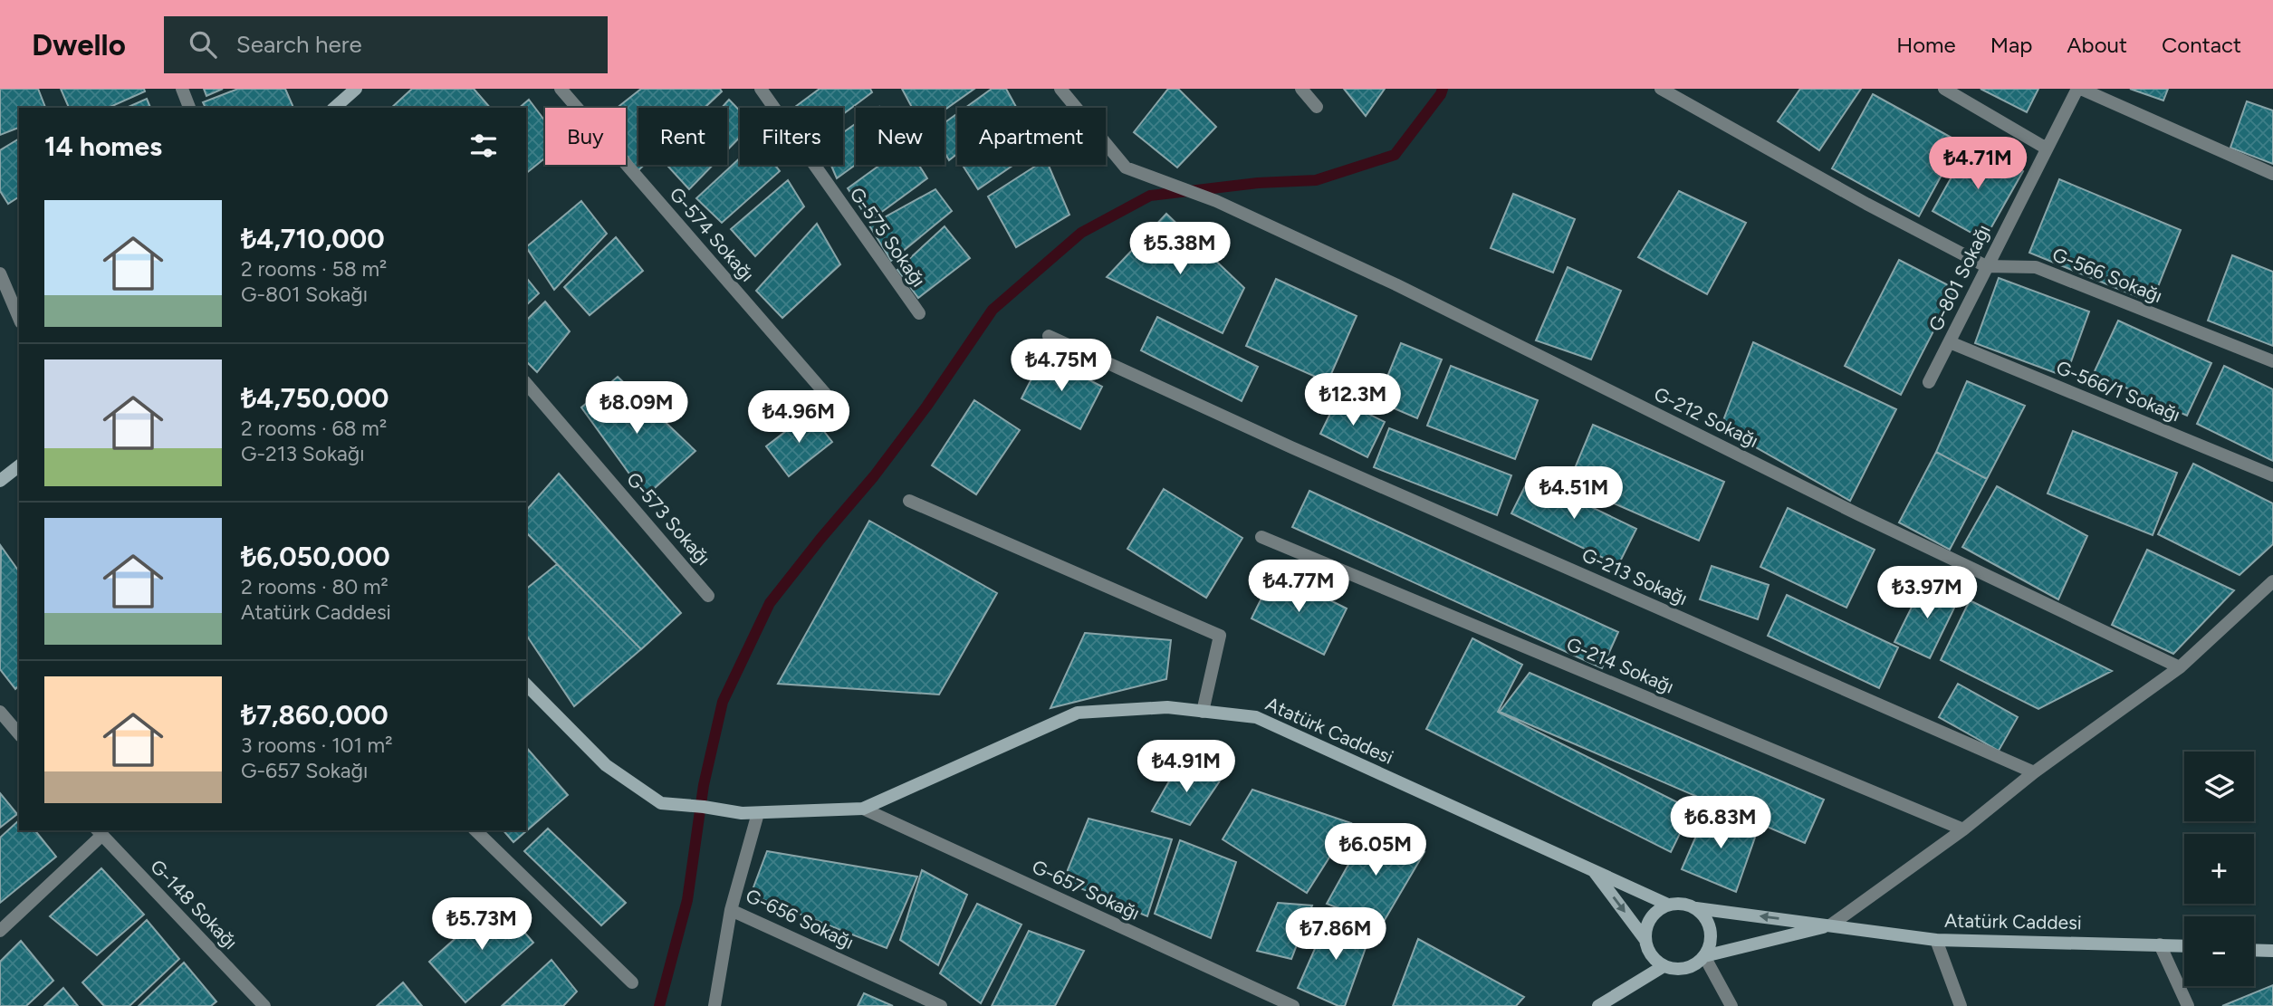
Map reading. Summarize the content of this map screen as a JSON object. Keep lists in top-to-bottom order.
{
  "streets": {
    "street": [
      "G-574 Sokağı",
      "G-575 Sokağı",
      "G-566 Sokağı",
      "G-801 Sokağı",
      "G-566/1 Sokağı",
      "G-212 Sokağı",
      "G-573 Sokağı",
      "G-213 Sokağı",
      "G-214 Sokağı",
      "Atatürk Caddesi",
      "G-657 Sokağı",
      "G-148 Sokağı",
      "G-656 Sokağı"
    ]
  },
  "crossings": [
    ["G-566 Sokağı", "G-801 Sokağı"],
    ["G-801 Sokağı", "G-566/1 Sokağı"],
    ["Atatürk Caddesi", "G-657 Sokağı"],
    ["Atatürk Caddesi", "G-656 Sokağı"]
  ],
  "page": {
    "header": "Dwello",
    "search": "Search here",
    "nav": [
      "Home",
      "Map",
      "About",
      "Contact"
    ],
    "chip": [
      "Buy",
      "Rent",
      "Filters",
      "New",
      "Apartment"
    ],
    "heading": "14 homes",
    "price": [
      "₺4.71M",
      "₺5.38M",
      "₺4.75M",
      "₺12.3M",
      "₺8.09M",
      "₺4.96M",
      "₺4.51M",
      "₺4.77M",
      "₺3.97M",
      "₺4.91M",
      "₺6.83M",
      "₺6.05M",
      "₺5.73M",
      "₺7.86M"
    ],
    "list": [
      {
        "name": "₺4,710,000",
        "note": "2 rooms · 58 m² · G-801 Sokağı"
      },
      {
        "name": "₺4,750,000",
        "note": "2 rooms · 68 m² · G-213 Sokağı"
      },
      {
        "name": "₺6,050,000",
        "note": "2 rooms · 80 m² · Atatürk Caddesi"
      },
      {
        "name": "₺7,860,000",
        "note": "3 rooms · 101 m² · G-657 Sokağı"
      }
    ],
    "map_buttons": ["+", "−"]
  }
}
